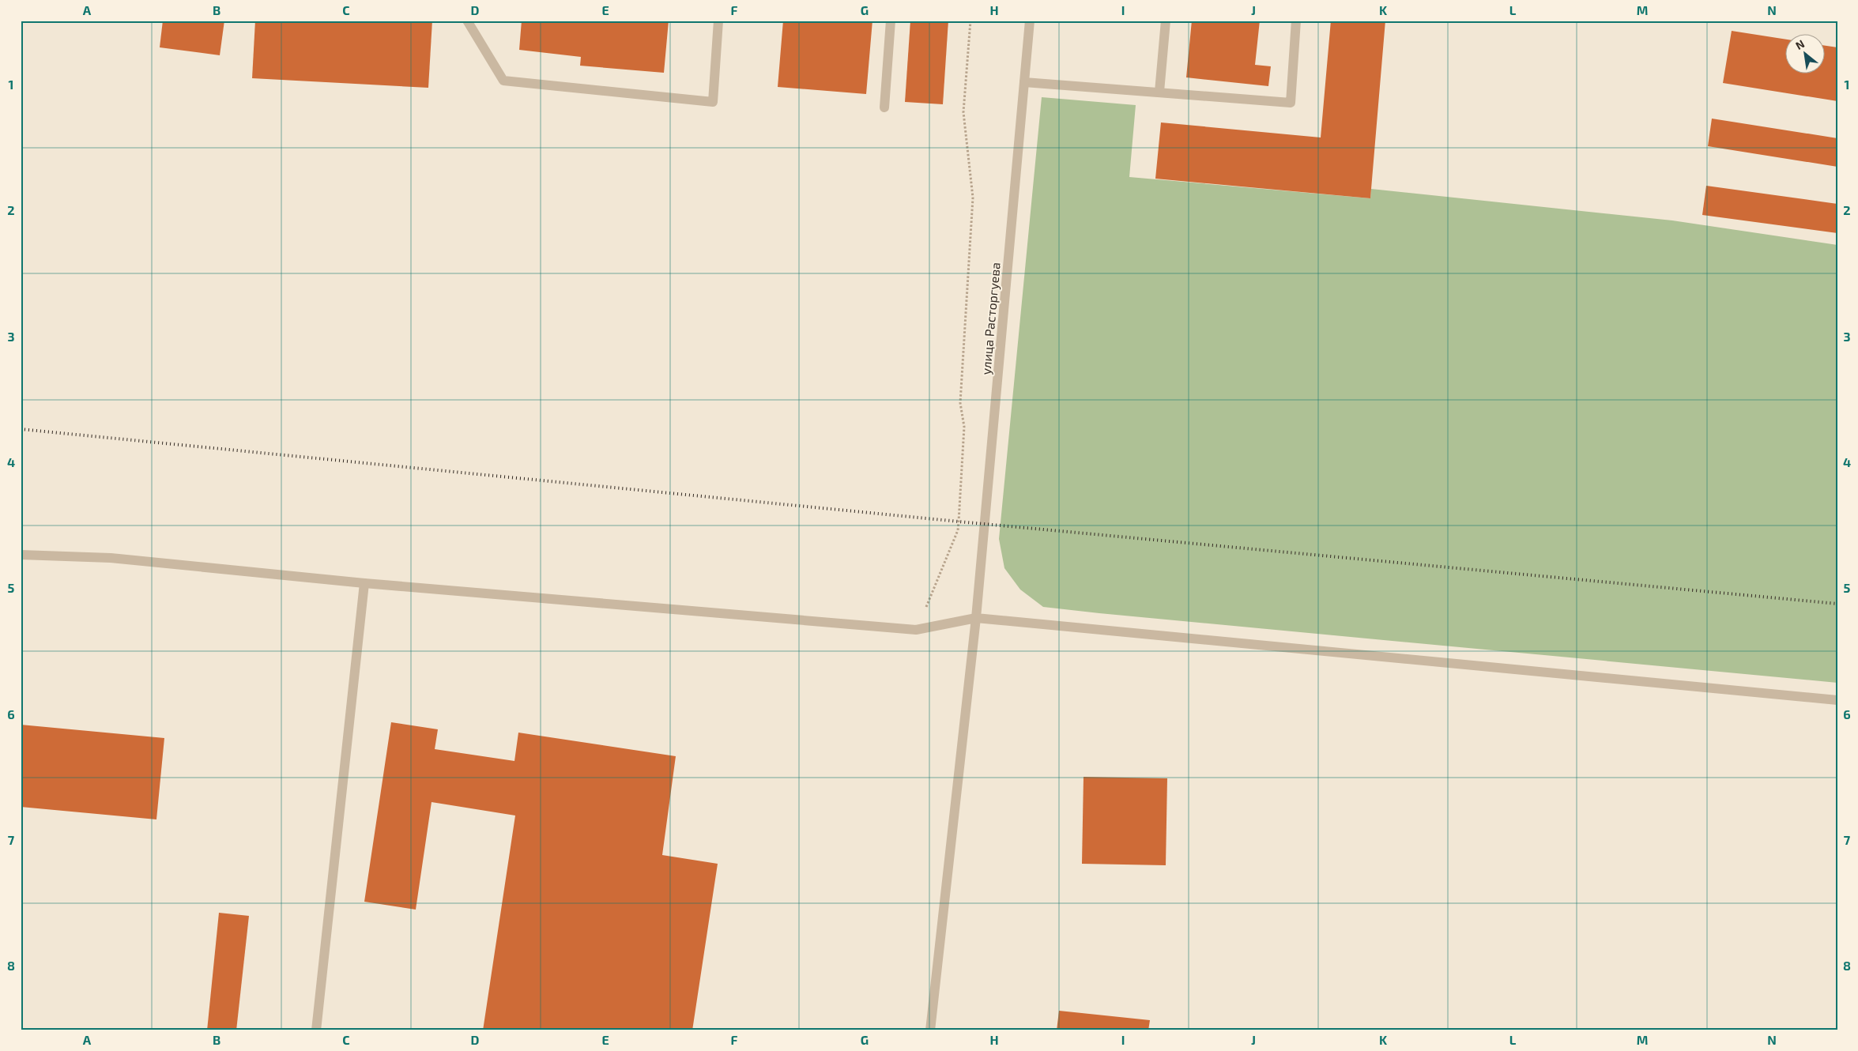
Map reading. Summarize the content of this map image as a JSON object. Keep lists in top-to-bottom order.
{
  "streets": {
    "street": ["улица Расторгуева"]
  },
  "north": "top left",
  "grid": {
    "columns": [
      "A",
      "B",
      "C",
      "D",
      "E",
      "F",
      "G",
      "H",
      "I",
      "J",
      "K",
      "L",
      "M",
      "N"
    ],
    "rows": [
      "1",
      "2",
      "3",
      "4",
      "5",
      "6",
      "7",
      "8"
    ]
  }
}
